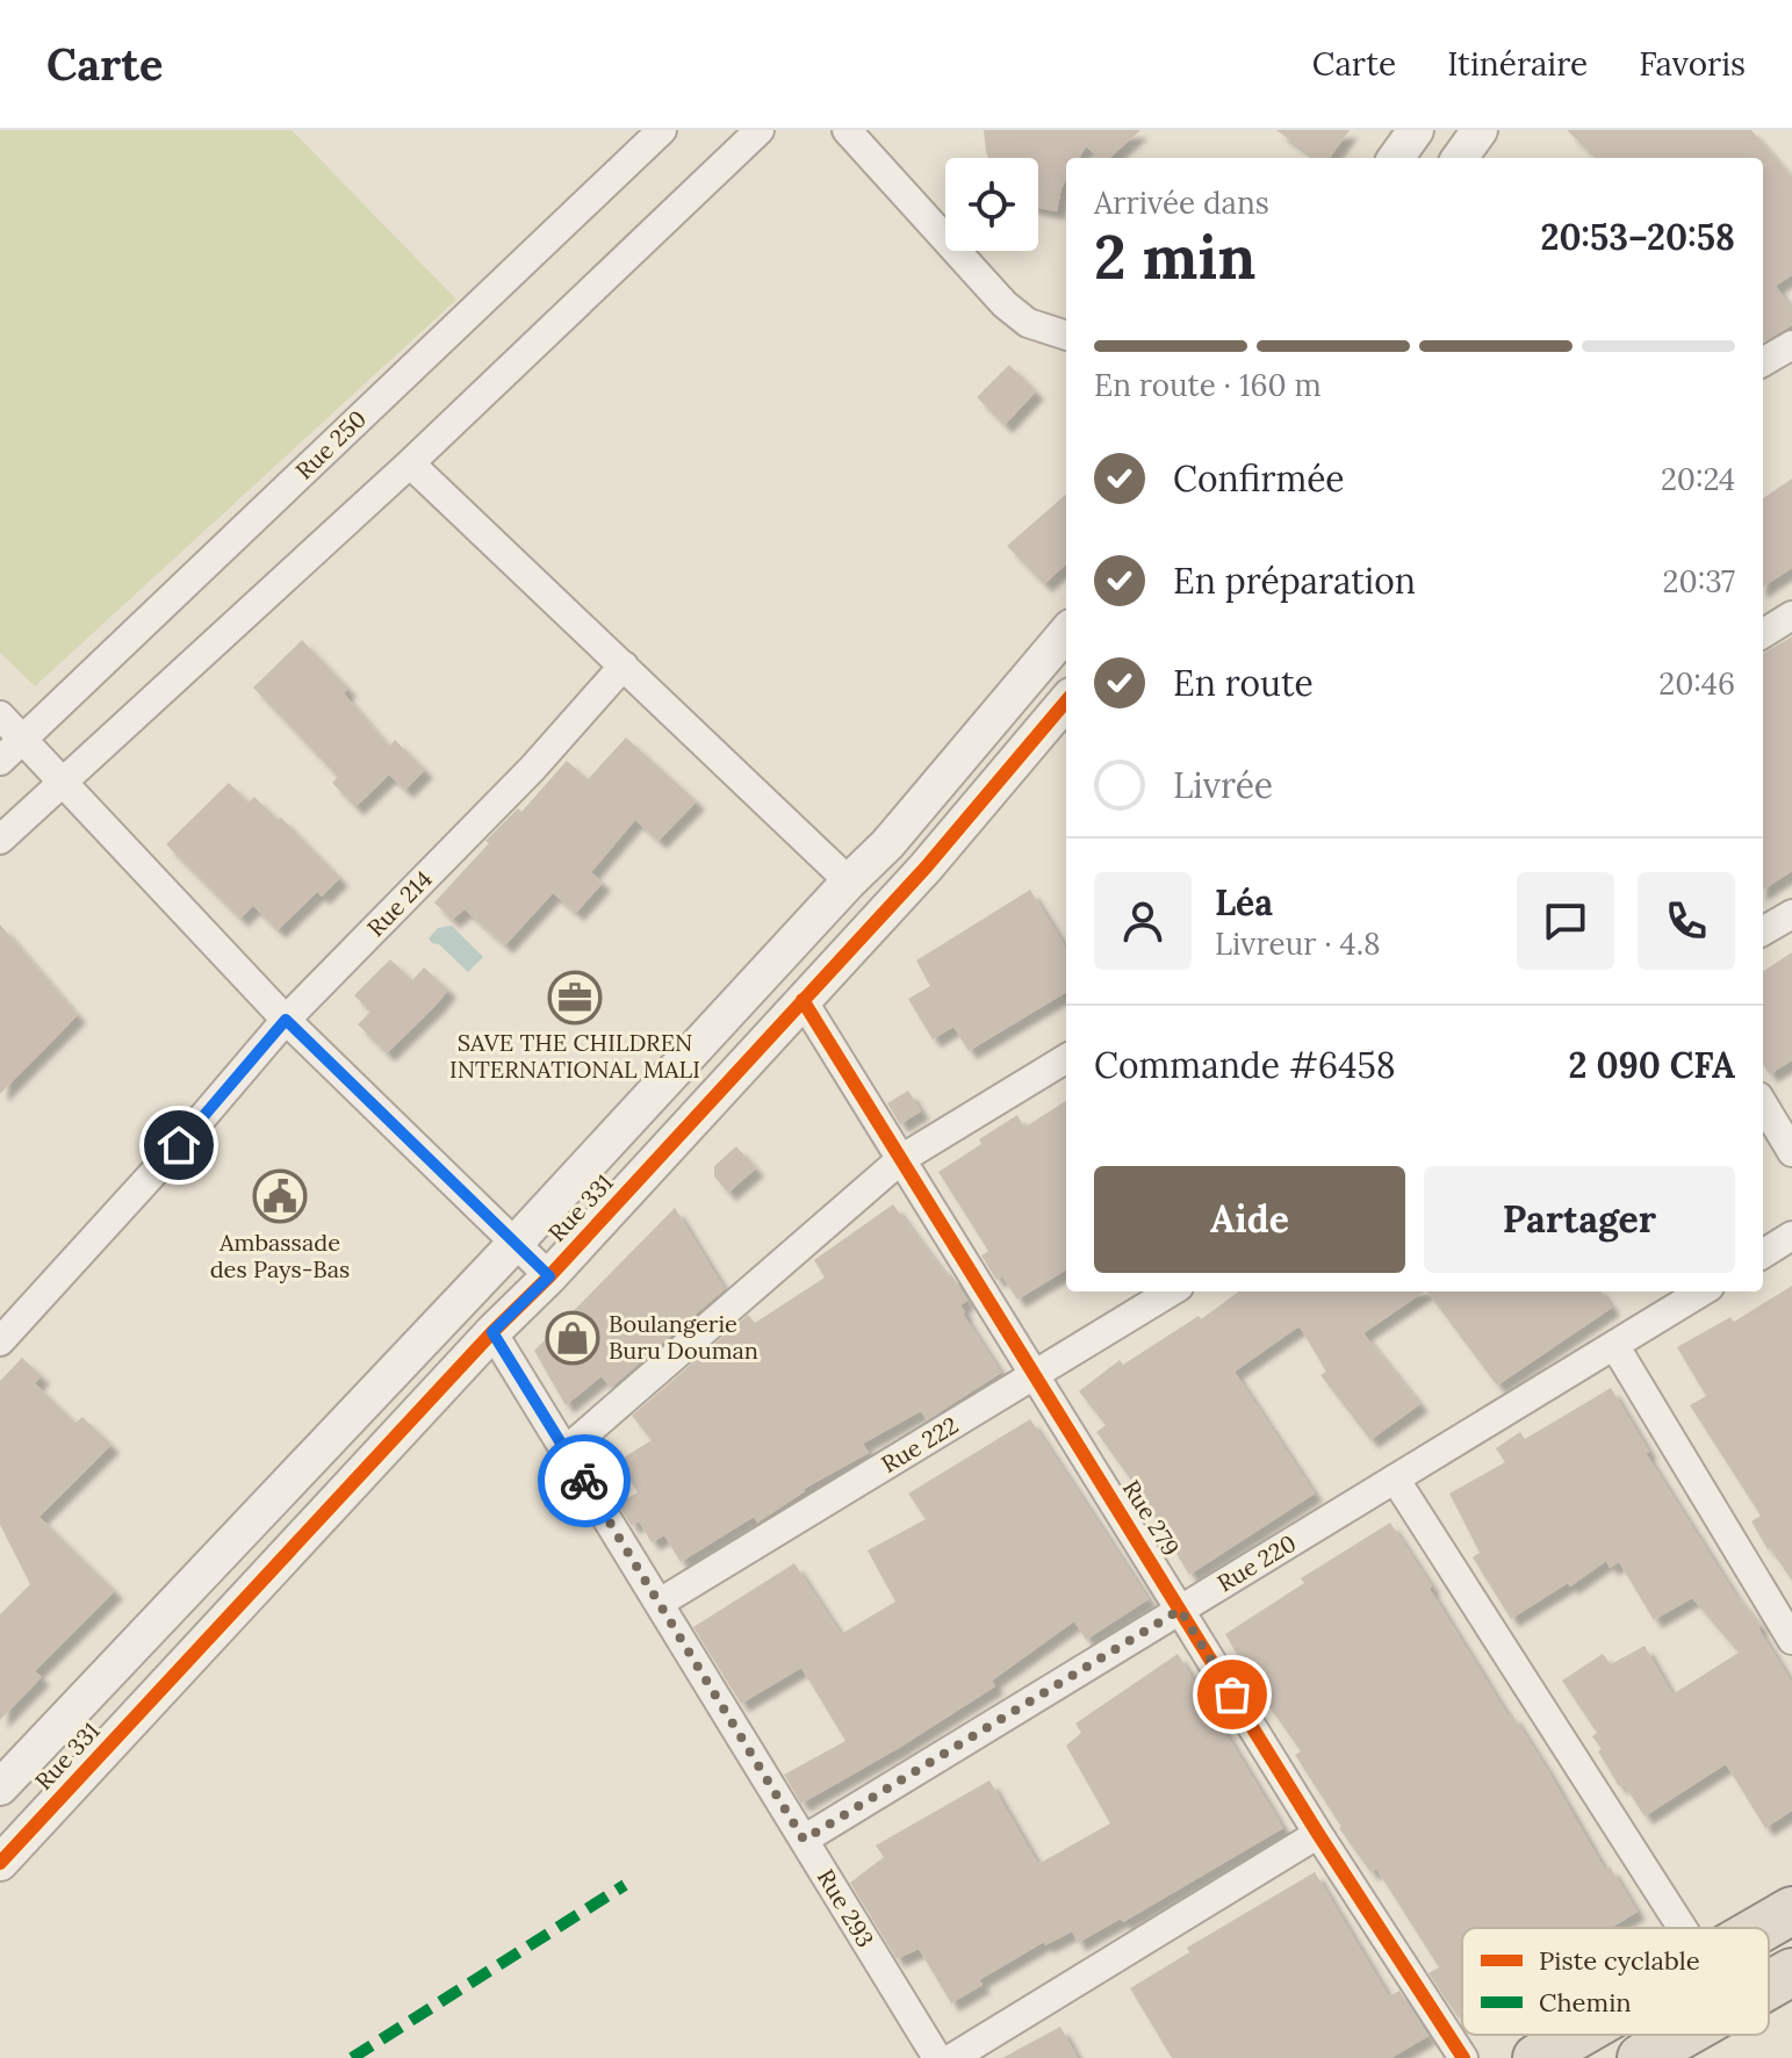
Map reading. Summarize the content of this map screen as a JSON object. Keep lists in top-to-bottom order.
{
  "streets": {
    "street": [
      "Rue 250",
      "Rue 214",
      "Rue 331",
      "Rue 222",
      "Rue 279",
      "Rue 220",
      "Rue 293"
    ]
  },
  "crossings": [
    ["Rue 331", "Rue 279"],
    ["Rue 331", "Rue 293"],
    ["Rue 222", "Rue 279"],
    ["Rue 222", "Rue 293"],
    ["Rue 279", "Rue 220"],
    ["Rue 220", "Rue 293"]
  ],
  "places": {
    "office": ["SAVE THE CHILDREN INTERNATIONAL MALI"],
    "public building": ["Ambassade des Pays-Bas"],
    "shop": ["Boulangerie Buru Douman"]
  },
  "legend": ["Piste cyclable", "Chemin"],
  "page": {
    "header": "Carte",
    "nav": ["Carte", "Itinéraire", "Favoris"],
    "heading": ["2 min", "Arrivée dans", "20:53–20:58"],
    "panel": [
      "Léa",
      "Livreur · 4.8",
      "Commande #6458",
      "2 090 CFA"
    ],
    "bar": "En route · 160 m",
    "list": [
      ["Confirmée", "20:24"],
      ["En préparation", "20:37"],
      ["En route", "20:46"],
      "Livrée"
    ],
    "buttons": ["Aide", "Partager"]
  }
}
